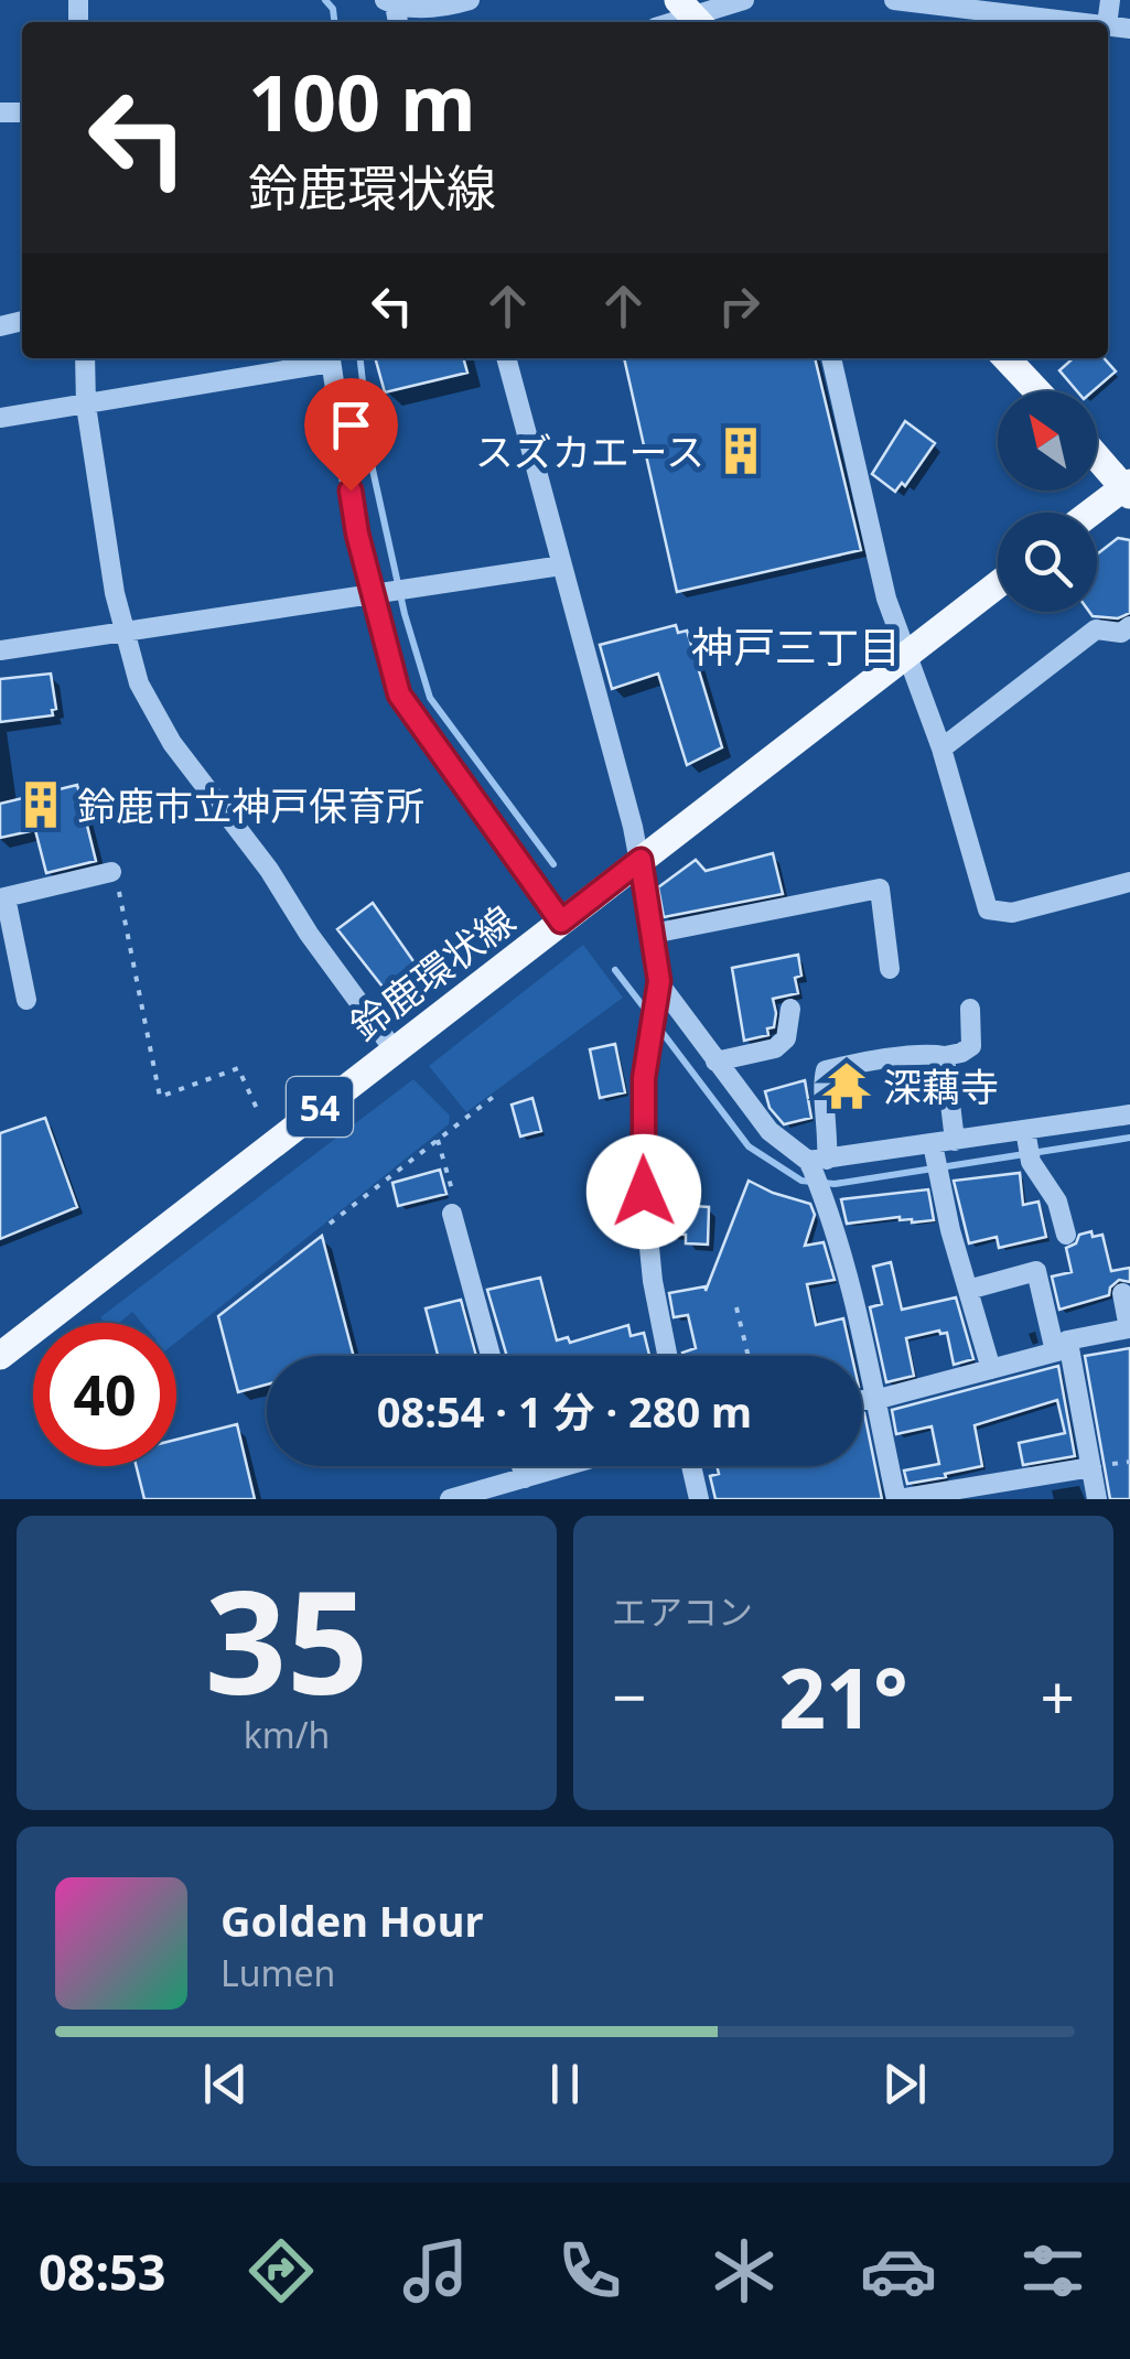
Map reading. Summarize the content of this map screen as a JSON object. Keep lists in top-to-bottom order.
{
  "streets": {
    "main road": ["鈴鹿環状線", "54"]
  },
  "districts": ["神戸三丁目"],
  "places": {
    "building": ["スズカエース", "鈴鹿市立神戸保育所"],
    "temple": ["深藕寺"]
  },
  "north": "top left",
  "page": {
    "turn": ["100 m", "鈴鹿環状線"],
    "limit": "40",
    "trip": "08:54 · 1 分 · 280 m",
    "tile": [
      ["35", "km/h"],
      "エアコン"
    ],
    "heat": ["−", "21°", "+"],
    "song": ["Golden Hour", "Lumen"],
    "tabs": "08:53"
  }
}
